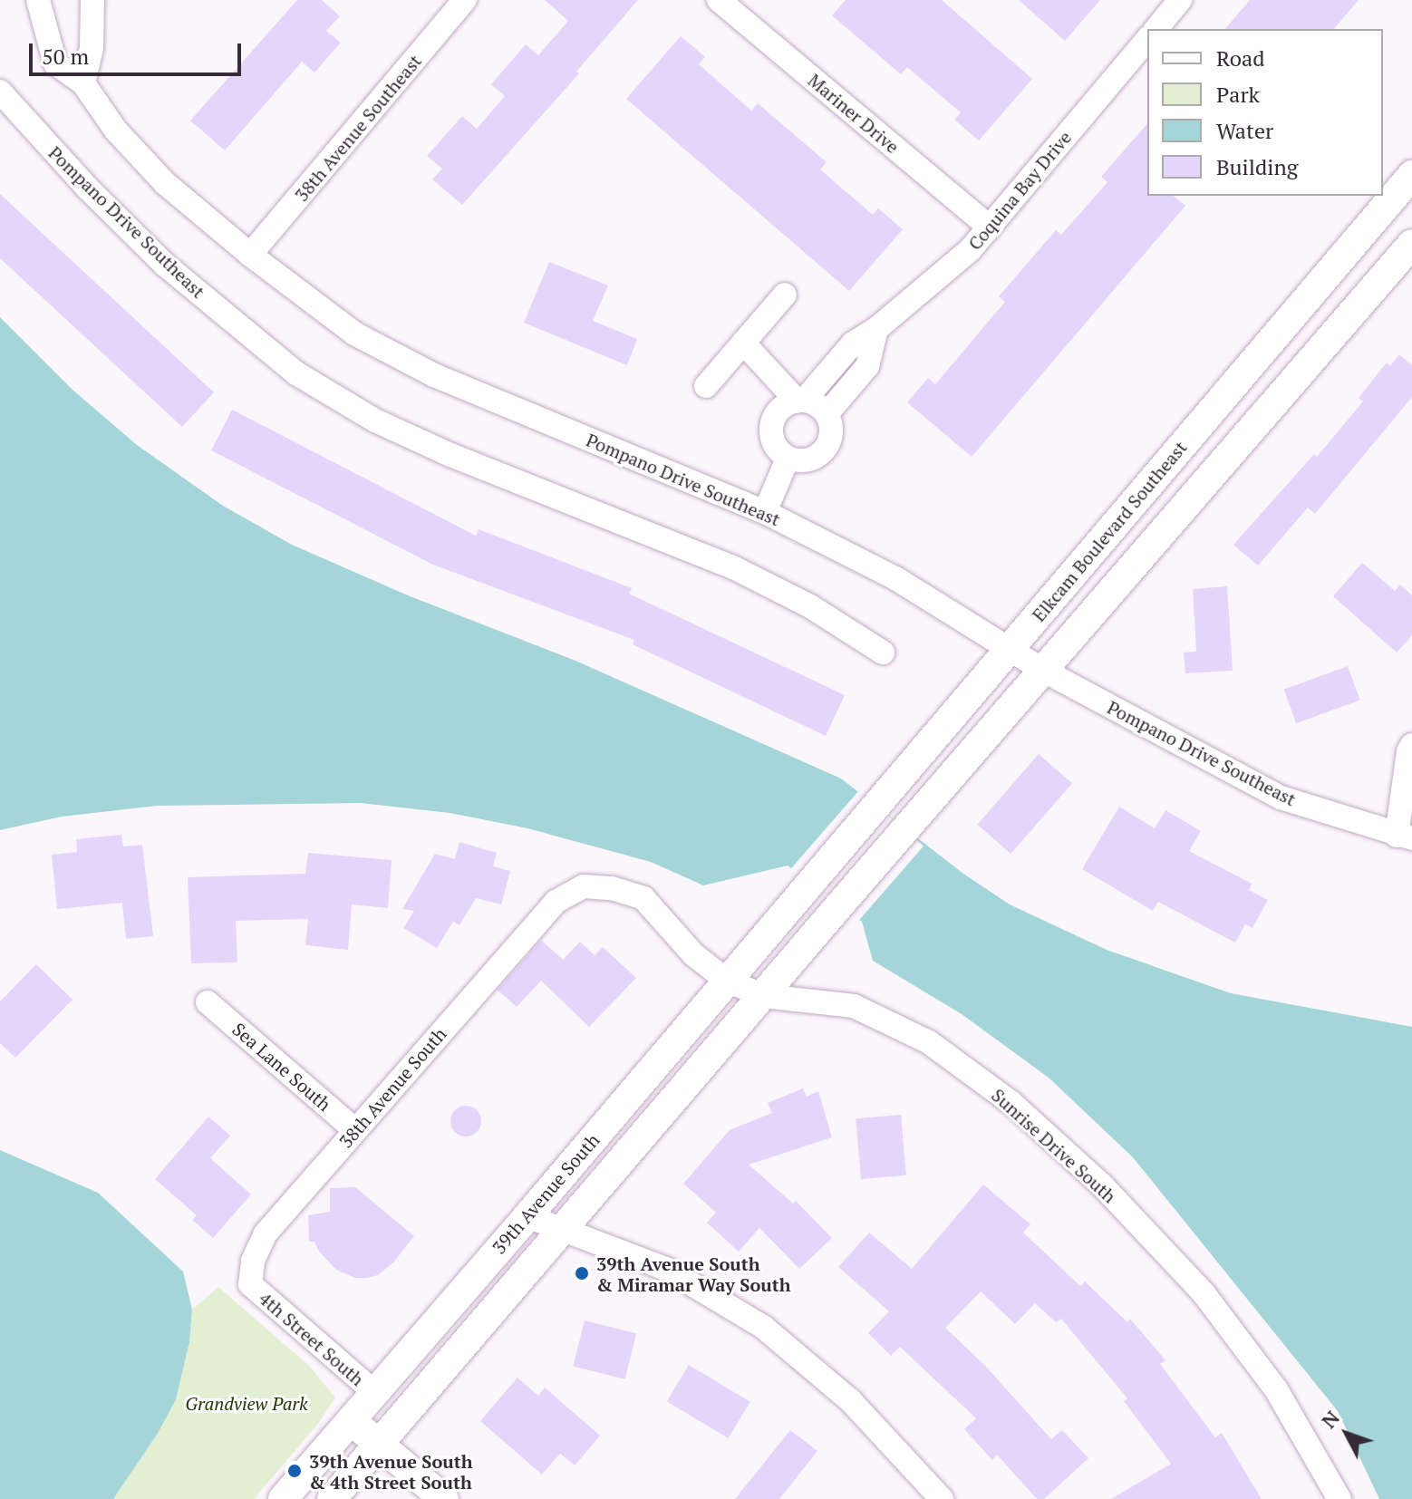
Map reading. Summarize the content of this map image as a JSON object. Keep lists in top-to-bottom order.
{
  "streets": {
    "street": [
      "Mariner Drive",
      "38th Avenue Southeast",
      "Coquina Bay Drive",
      "Pompano Drive Southeast",
      "Elkcam Boulevard Southeast",
      "Sea Lane South",
      "38th Avenue South",
      "Sunrise Drive South",
      "39th Avenue South",
      "4th Street South"
    ]
  },
  "crossings": [
    ["Mariner Drive", "Coquina Bay Drive"],
    ["38th Avenue Southeast", "Pompano Drive Southeast"],
    ["Pompano Drive Southeast", "Elkcam Boulevard Southeast"],
    ["Pompano Drive Southeast", "39th Avenue South"],
    ["Elkcam Boulevard Southeast", "39th Avenue South"],
    ["Sea Lane South", "38th Avenue South"],
    ["38th Avenue South", "Sunrise Drive South"],
    ["38th Avenue South", "4th Street South"],
    ["Sunrise Drive South", "39th Avenue South"],
    ["39th Avenue South", "4th Street South"]
  ],
  "parks": ["Grandview Park"],
  "places": ["39th Avenue South & Miramar Way South", "39th Avenue South & 4th Street South"],
  "legend": [
    "Road",
    "Park",
    "Water",
    "Building"
  ],
  "scale_bar": "50 m",
  "north": "top left"
}
